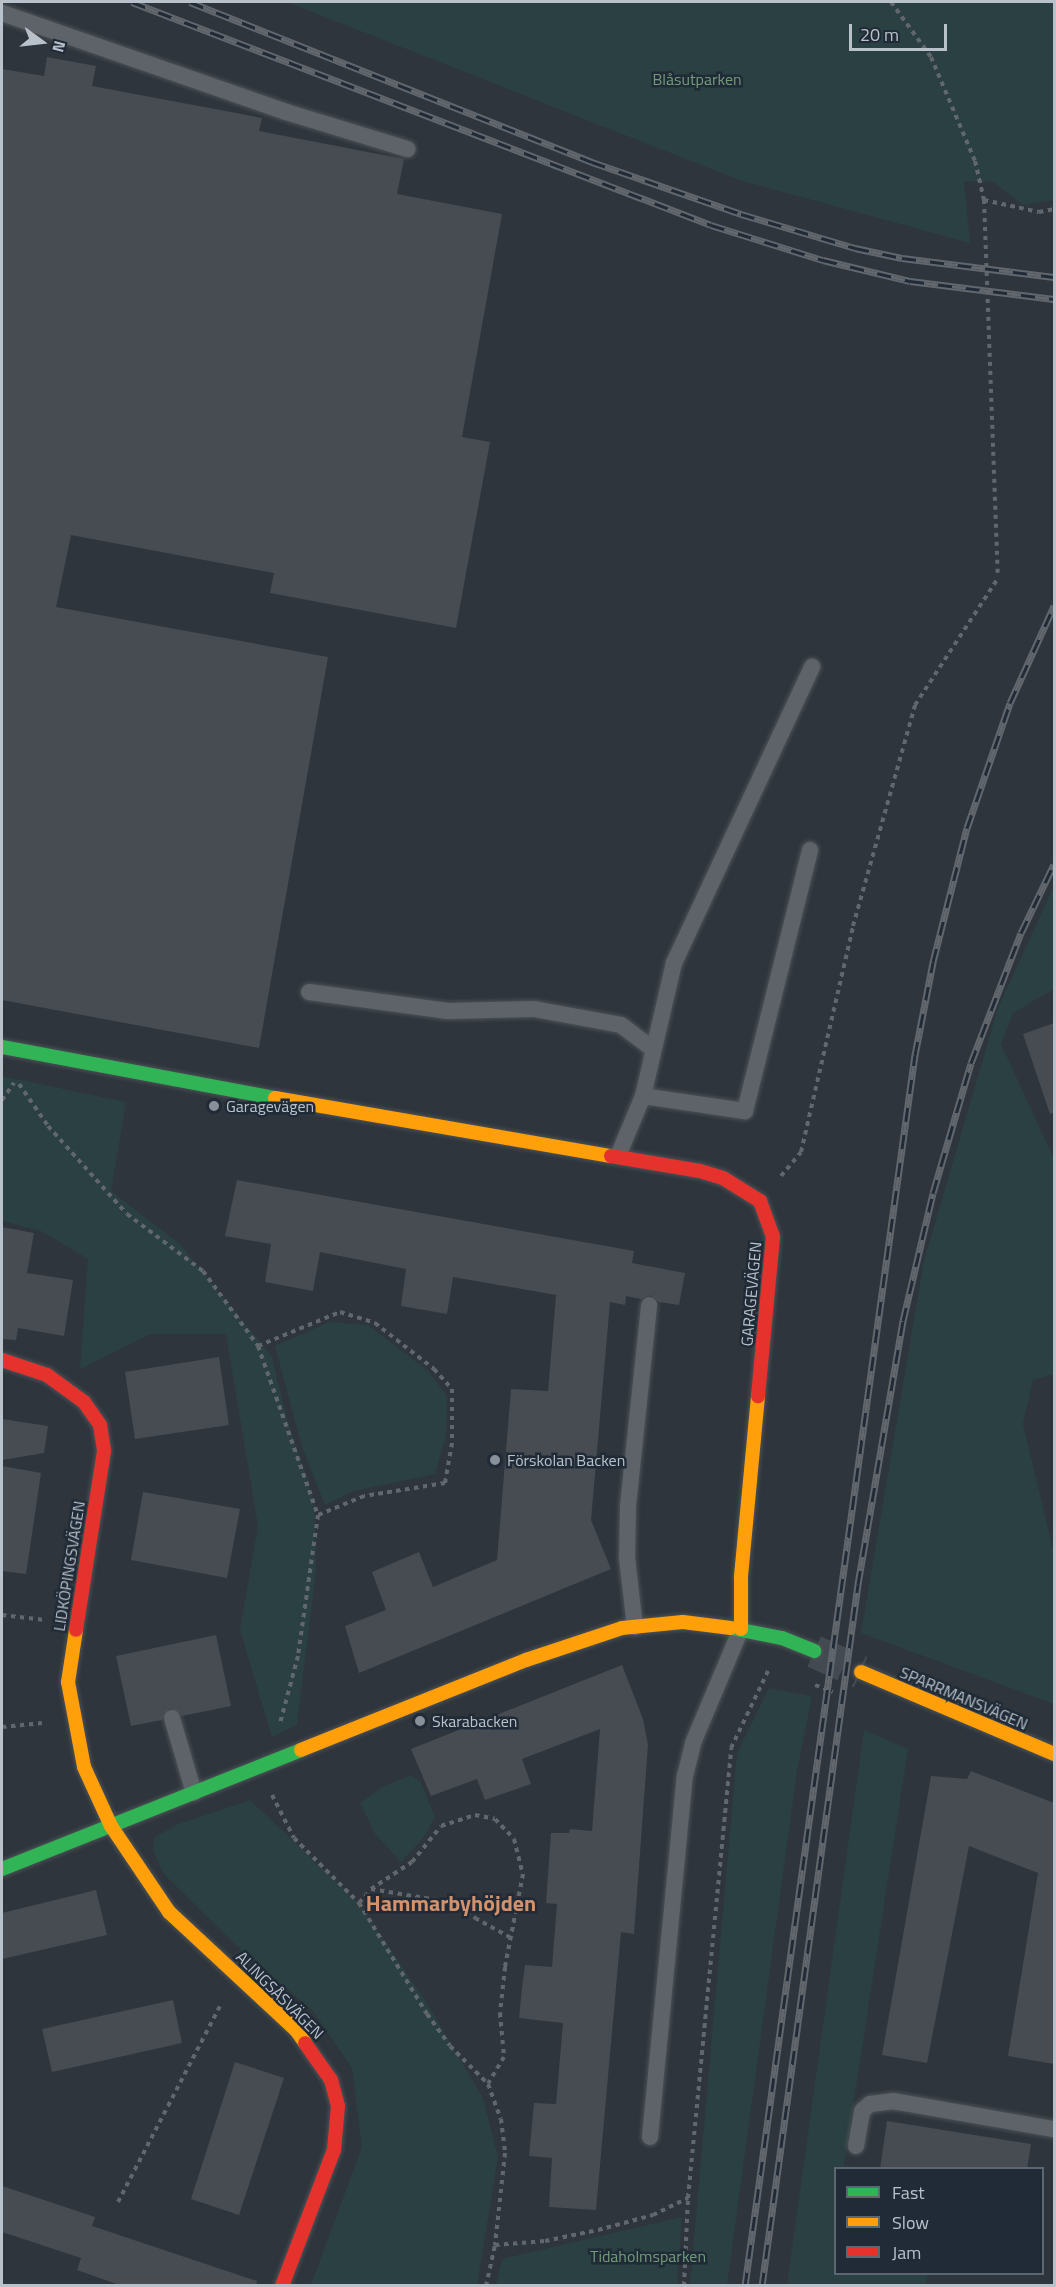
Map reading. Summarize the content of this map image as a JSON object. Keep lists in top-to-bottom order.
{
  "streets": {
    "street": [
      "GARAGEVÄGEN",
      "LIDKÖPINGSVÄGEN",
      "SPARRMANSVÄGEN",
      "ALINGSÅSVÄGEN"
    ]
  },
  "crossings": [
    ["LIDKÖPINGSVÄGEN", "ALINGSÅSVÄGEN"]
  ],
  "districts": ["Hammarbyhöjden"],
  "parks": ["Blåsutparken", "Tidaholmsparken"],
  "places": ["Garagevägen", "Förskolan Backen", "Skarabacken"],
  "legend": ["Fast", "Slow", "Jam"],
  "scale_bar": "20 m",
  "north": "right"
}
